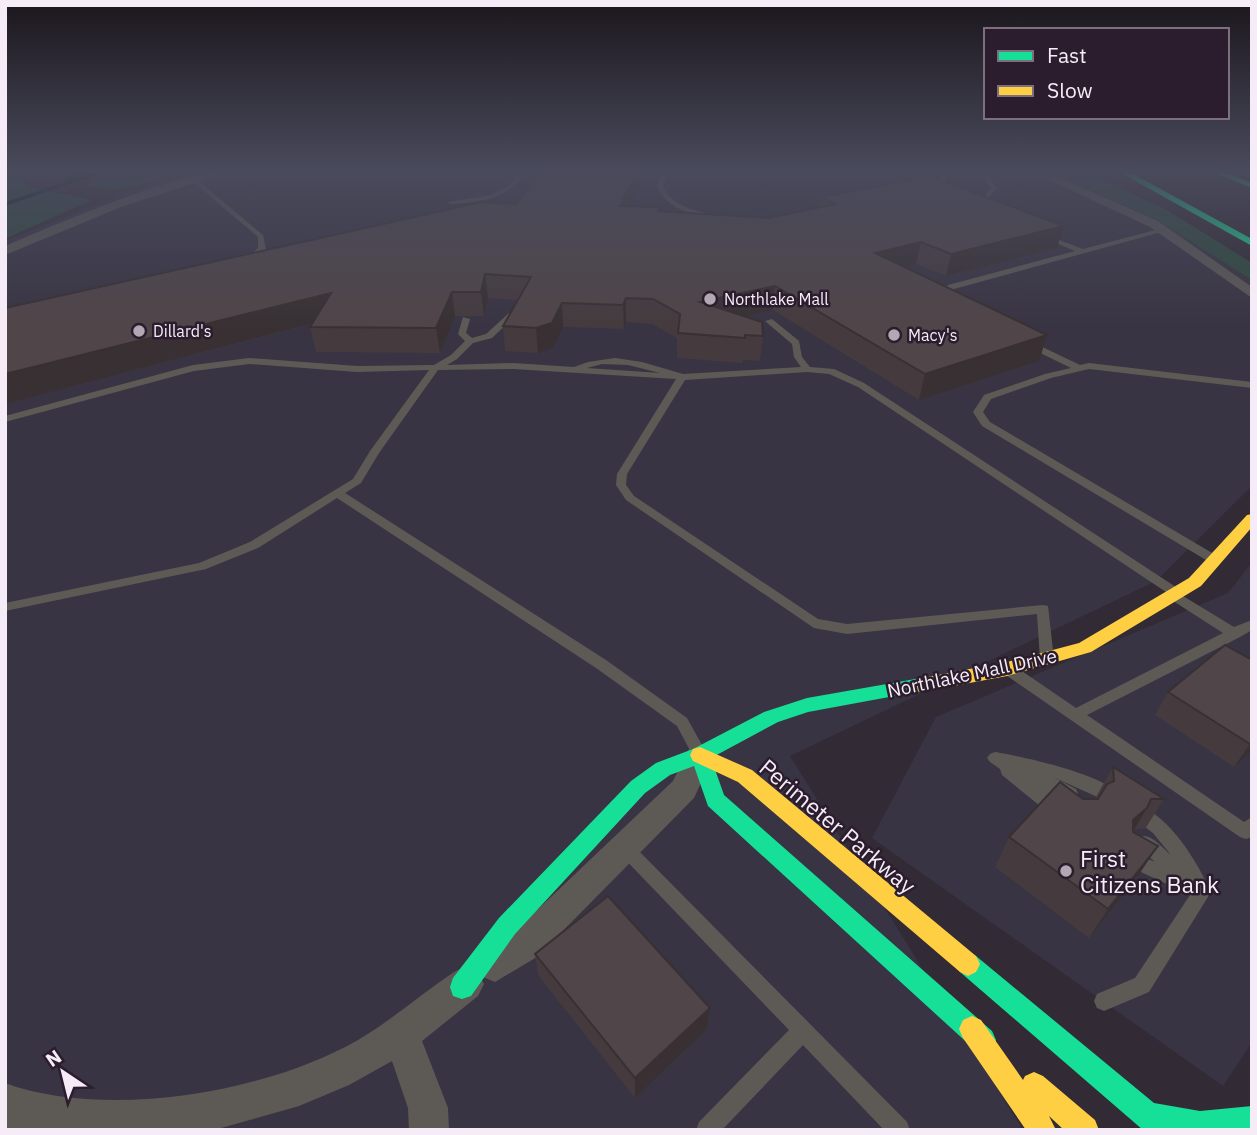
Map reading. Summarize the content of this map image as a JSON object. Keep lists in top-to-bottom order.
{
  "streets": {
    "main road": ["Northlake Mall Drive", "Perimeter Parkway"]
  },
  "crossings": [
    ["Northlake Mall Drive", "Perimeter Parkway"]
  ],
  "places": [
    "Northlake Mall",
    "Dillard's",
    "Macy's",
    "First Citizens Bank"
  ],
  "legend": ["Fast", "Slow"],
  "north": "top left"
}
